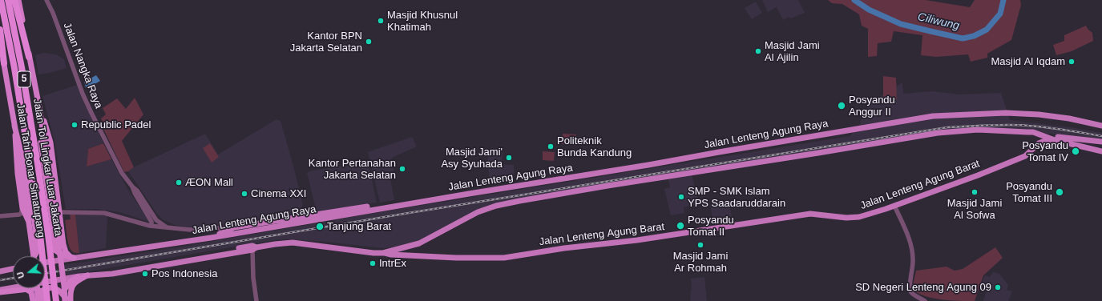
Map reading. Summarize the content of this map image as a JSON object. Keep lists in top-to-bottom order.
{
  "streets": {
    "highway": ["5", "Jalan Tol Lingkar Luar Jakarta", "Jalan Tahi Bonar Simatupang"],
    "main road": ["Jalan Lenteng Agung Raya", "Jalan Lenteng Agung Barat"],
    "street": ["Jalan Nangka Raya"]
  },
  "water": ["Ciliwung"],
  "places": [
    "Masjid Khusnul Khatimah",
    "Kantor BPN Jakarta Selatan",
    "Masjid Jami Al Ajilin",
    "Masjid Al Iqdam",
    "Posyandu Anggur II",
    "Republic Padel",
    "Politeknik Bunda Kandung",
    "Posyandu Tomat IV",
    "Masjid Jami' Asy Syuhada",
    "Kantor Pertanahan Jakarta Selatan",
    "ÆON Mall",
    "Masjid Jami Al Sofwa",
    "Posyandu Tomat III",
    "Cinema XXI",
    "SMP - SMK Islam YPS Saadaruddarain",
    "Posyandu Tomat II",
    "Tanjung Barat",
    "Masjid Jami Ar Rohmah",
    "IntrEx",
    "Pos Indonesia",
    "SD Negeri Lenteng Agung 09"
  ],
  "north": "left"
}
